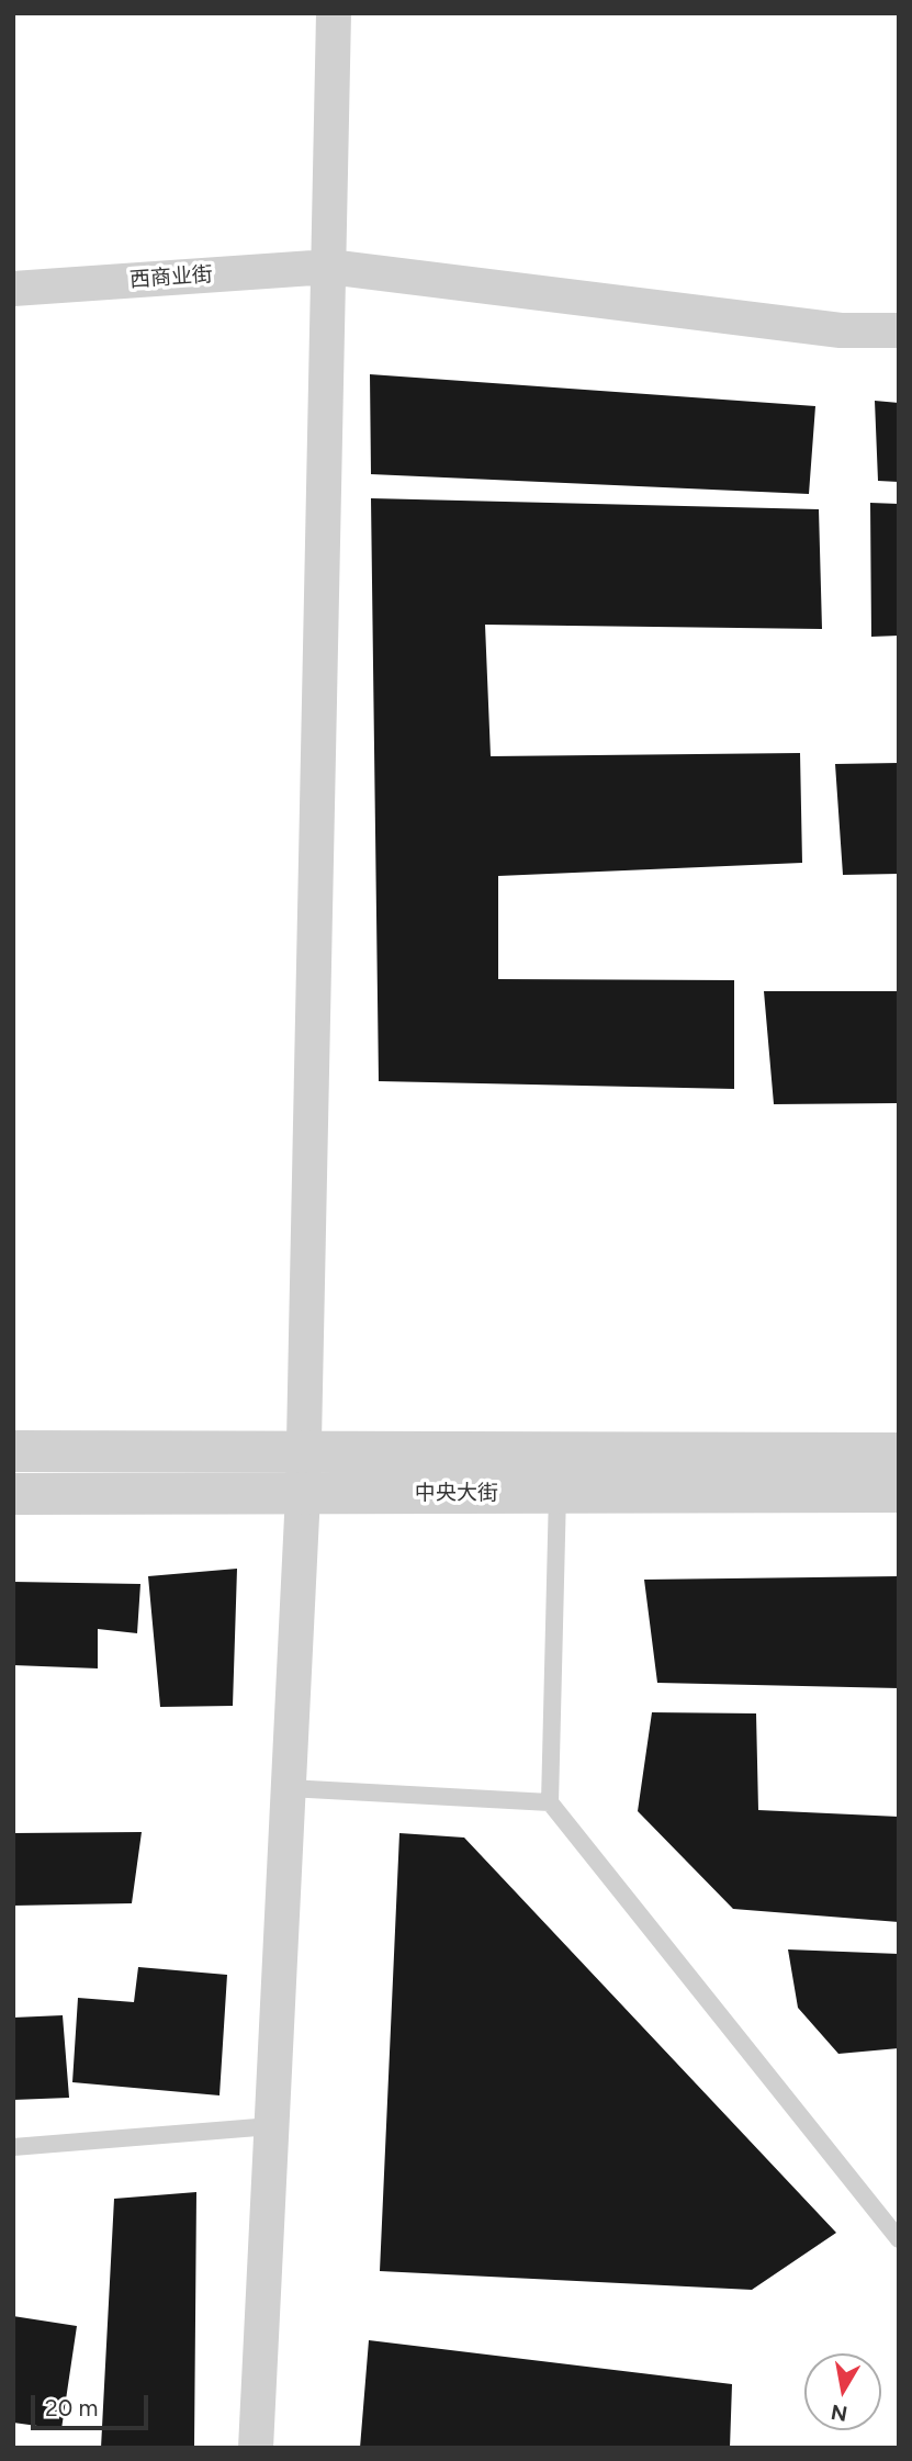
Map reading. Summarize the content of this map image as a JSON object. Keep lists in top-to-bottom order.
{
  "streets": {
    "street": ["西商业街", "中央大街"]
  },
  "scale_bar": "20 m",
  "north": "bottom"
}
